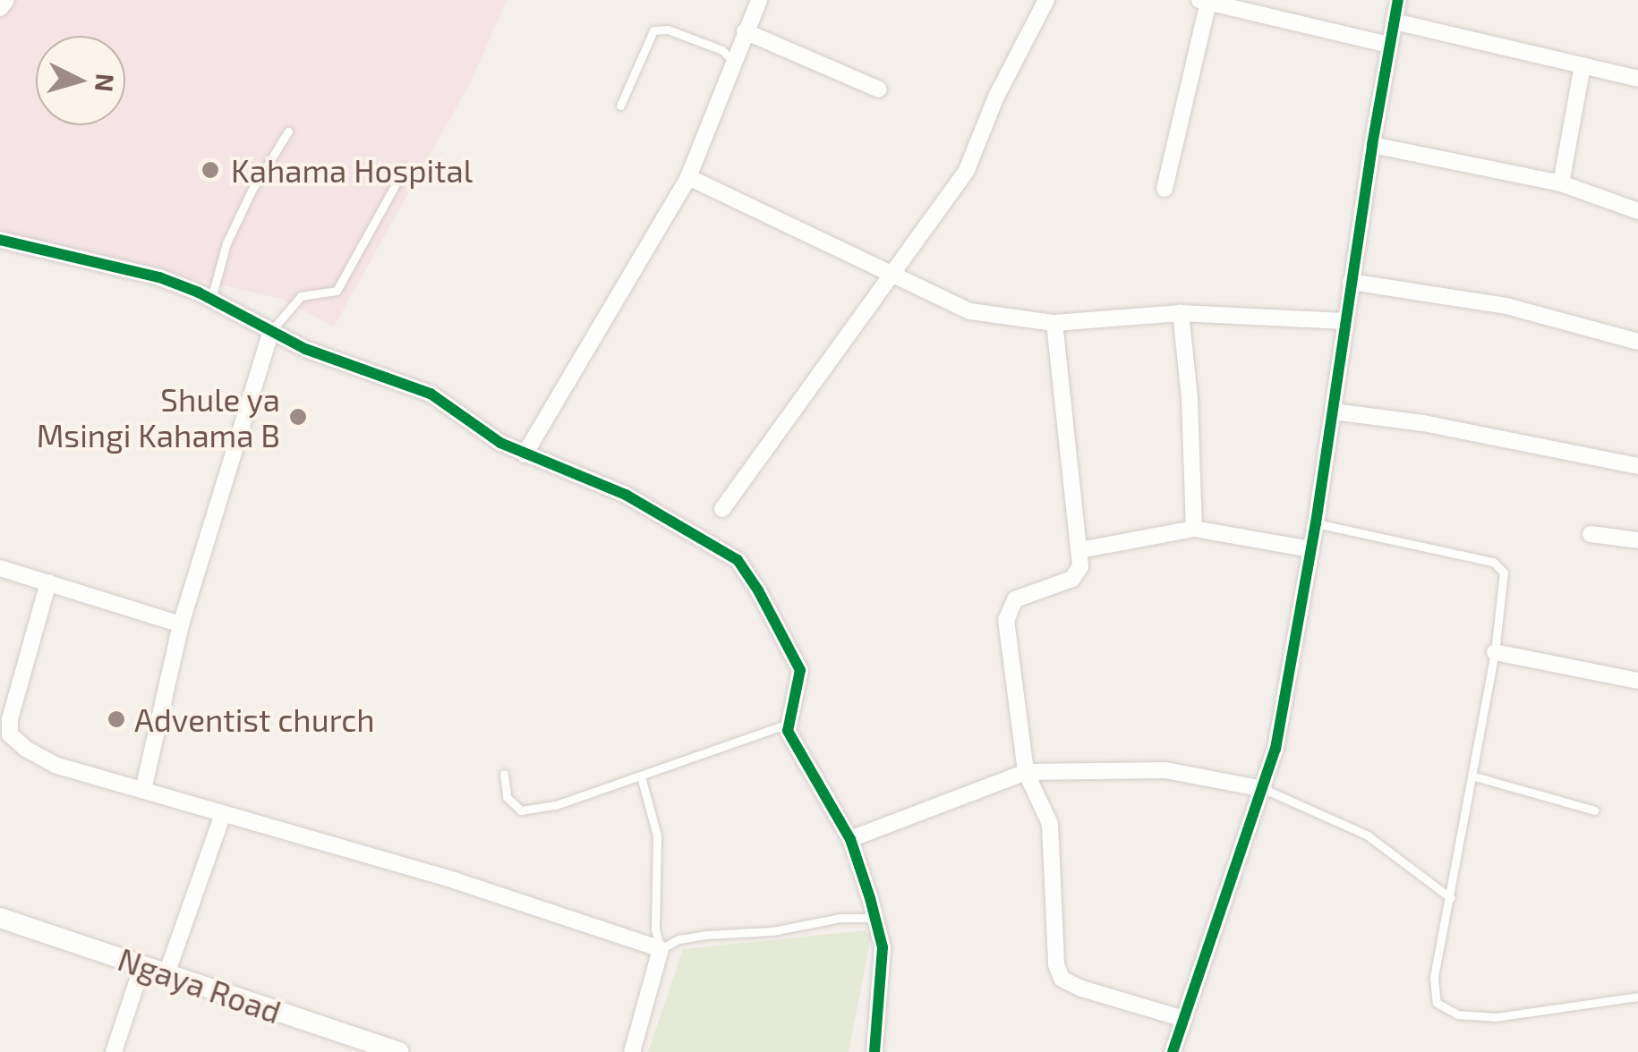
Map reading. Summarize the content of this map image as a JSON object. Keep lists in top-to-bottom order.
{
  "streets": {
    "street": ["Ngaya Road"]
  },
  "places": ["Kahama Hospital", "Shule ya Msingi Kahama B", "Adventist church"],
  "north": "right"
}
